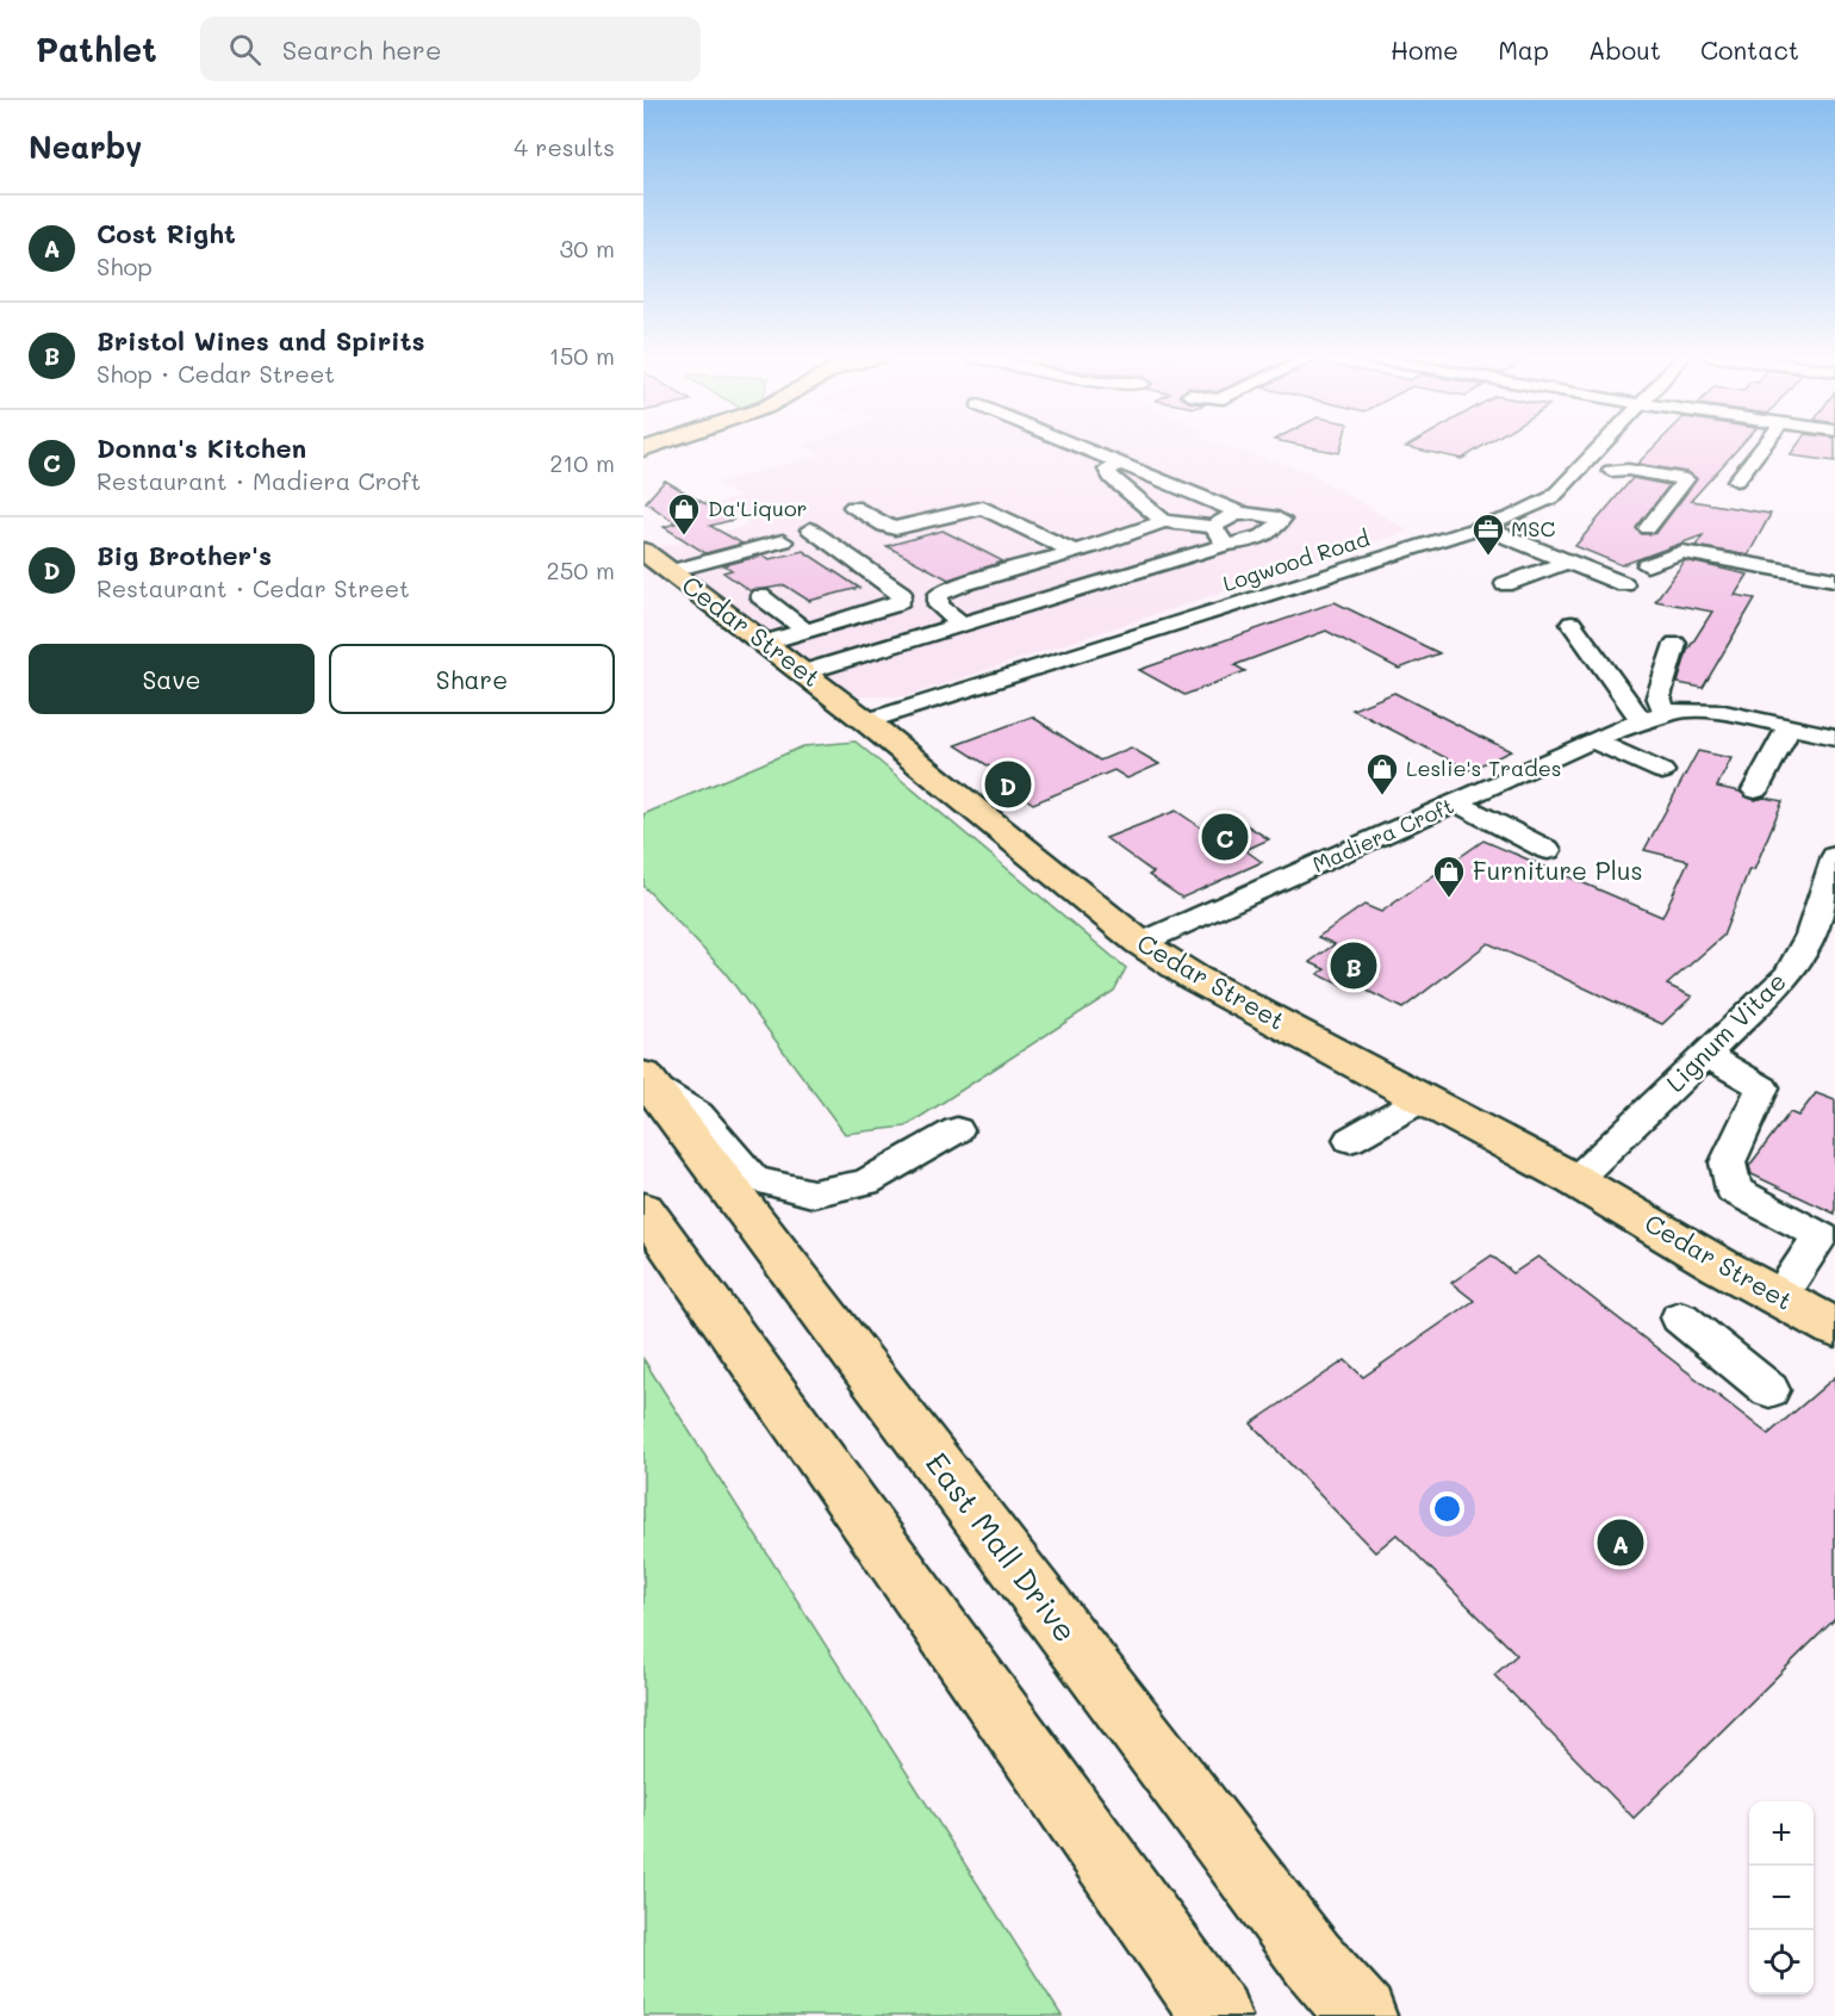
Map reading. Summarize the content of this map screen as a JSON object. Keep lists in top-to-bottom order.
{
  "streets": {
    "main road": ["Cedar Street", "East Mall Drive"],
    "street": ["Logwood Road", "Madiera Croft", "Lignum Vitae"]
  },
  "crossings": [
    ["Logwood Road", "Cedar Street"],
    ["Cedar Street", "Madiera Croft"],
    ["Cedar Street", "Lignum Vitae"]
  ],
  "places": {
    "shop": ["Da'Liquor", "Leslie's Trades", "Furniture Plus"],
    "office": ["MSC"]
  },
  "page": {
    "header": "Pathlet",
    "search": "Search here",
    "nav": [
      "Home",
      "Map",
      "About",
      "Contact"
    ],
    "heading": ["Nearby", "4 results"],
    "list": [
      {
        "mark": "A",
        "name": "Cost Right",
        "note": "Shop",
        "value": "30 m"
      },
      {
        "mark": "B",
        "name": "Bristol Wines and Spirits",
        "note": "Shop · Cedar Street",
        "value": "150 m"
      },
      {
        "mark": "C",
        "name": "Donna's Kitchen",
        "note": "Restaurant · Madiera Croft",
        "value": "210 m"
      },
      {
        "mark": "D",
        "name": "Big Brother's",
        "note": "Restaurant · Cedar Street",
        "value": "250 m"
      }
    ],
    "buttons": ["Save", "Share"],
    "pins": [
      "D",
      "C",
      "B",
      "A"
    ],
    "map_buttons": ["+", "−"]
  }
}
